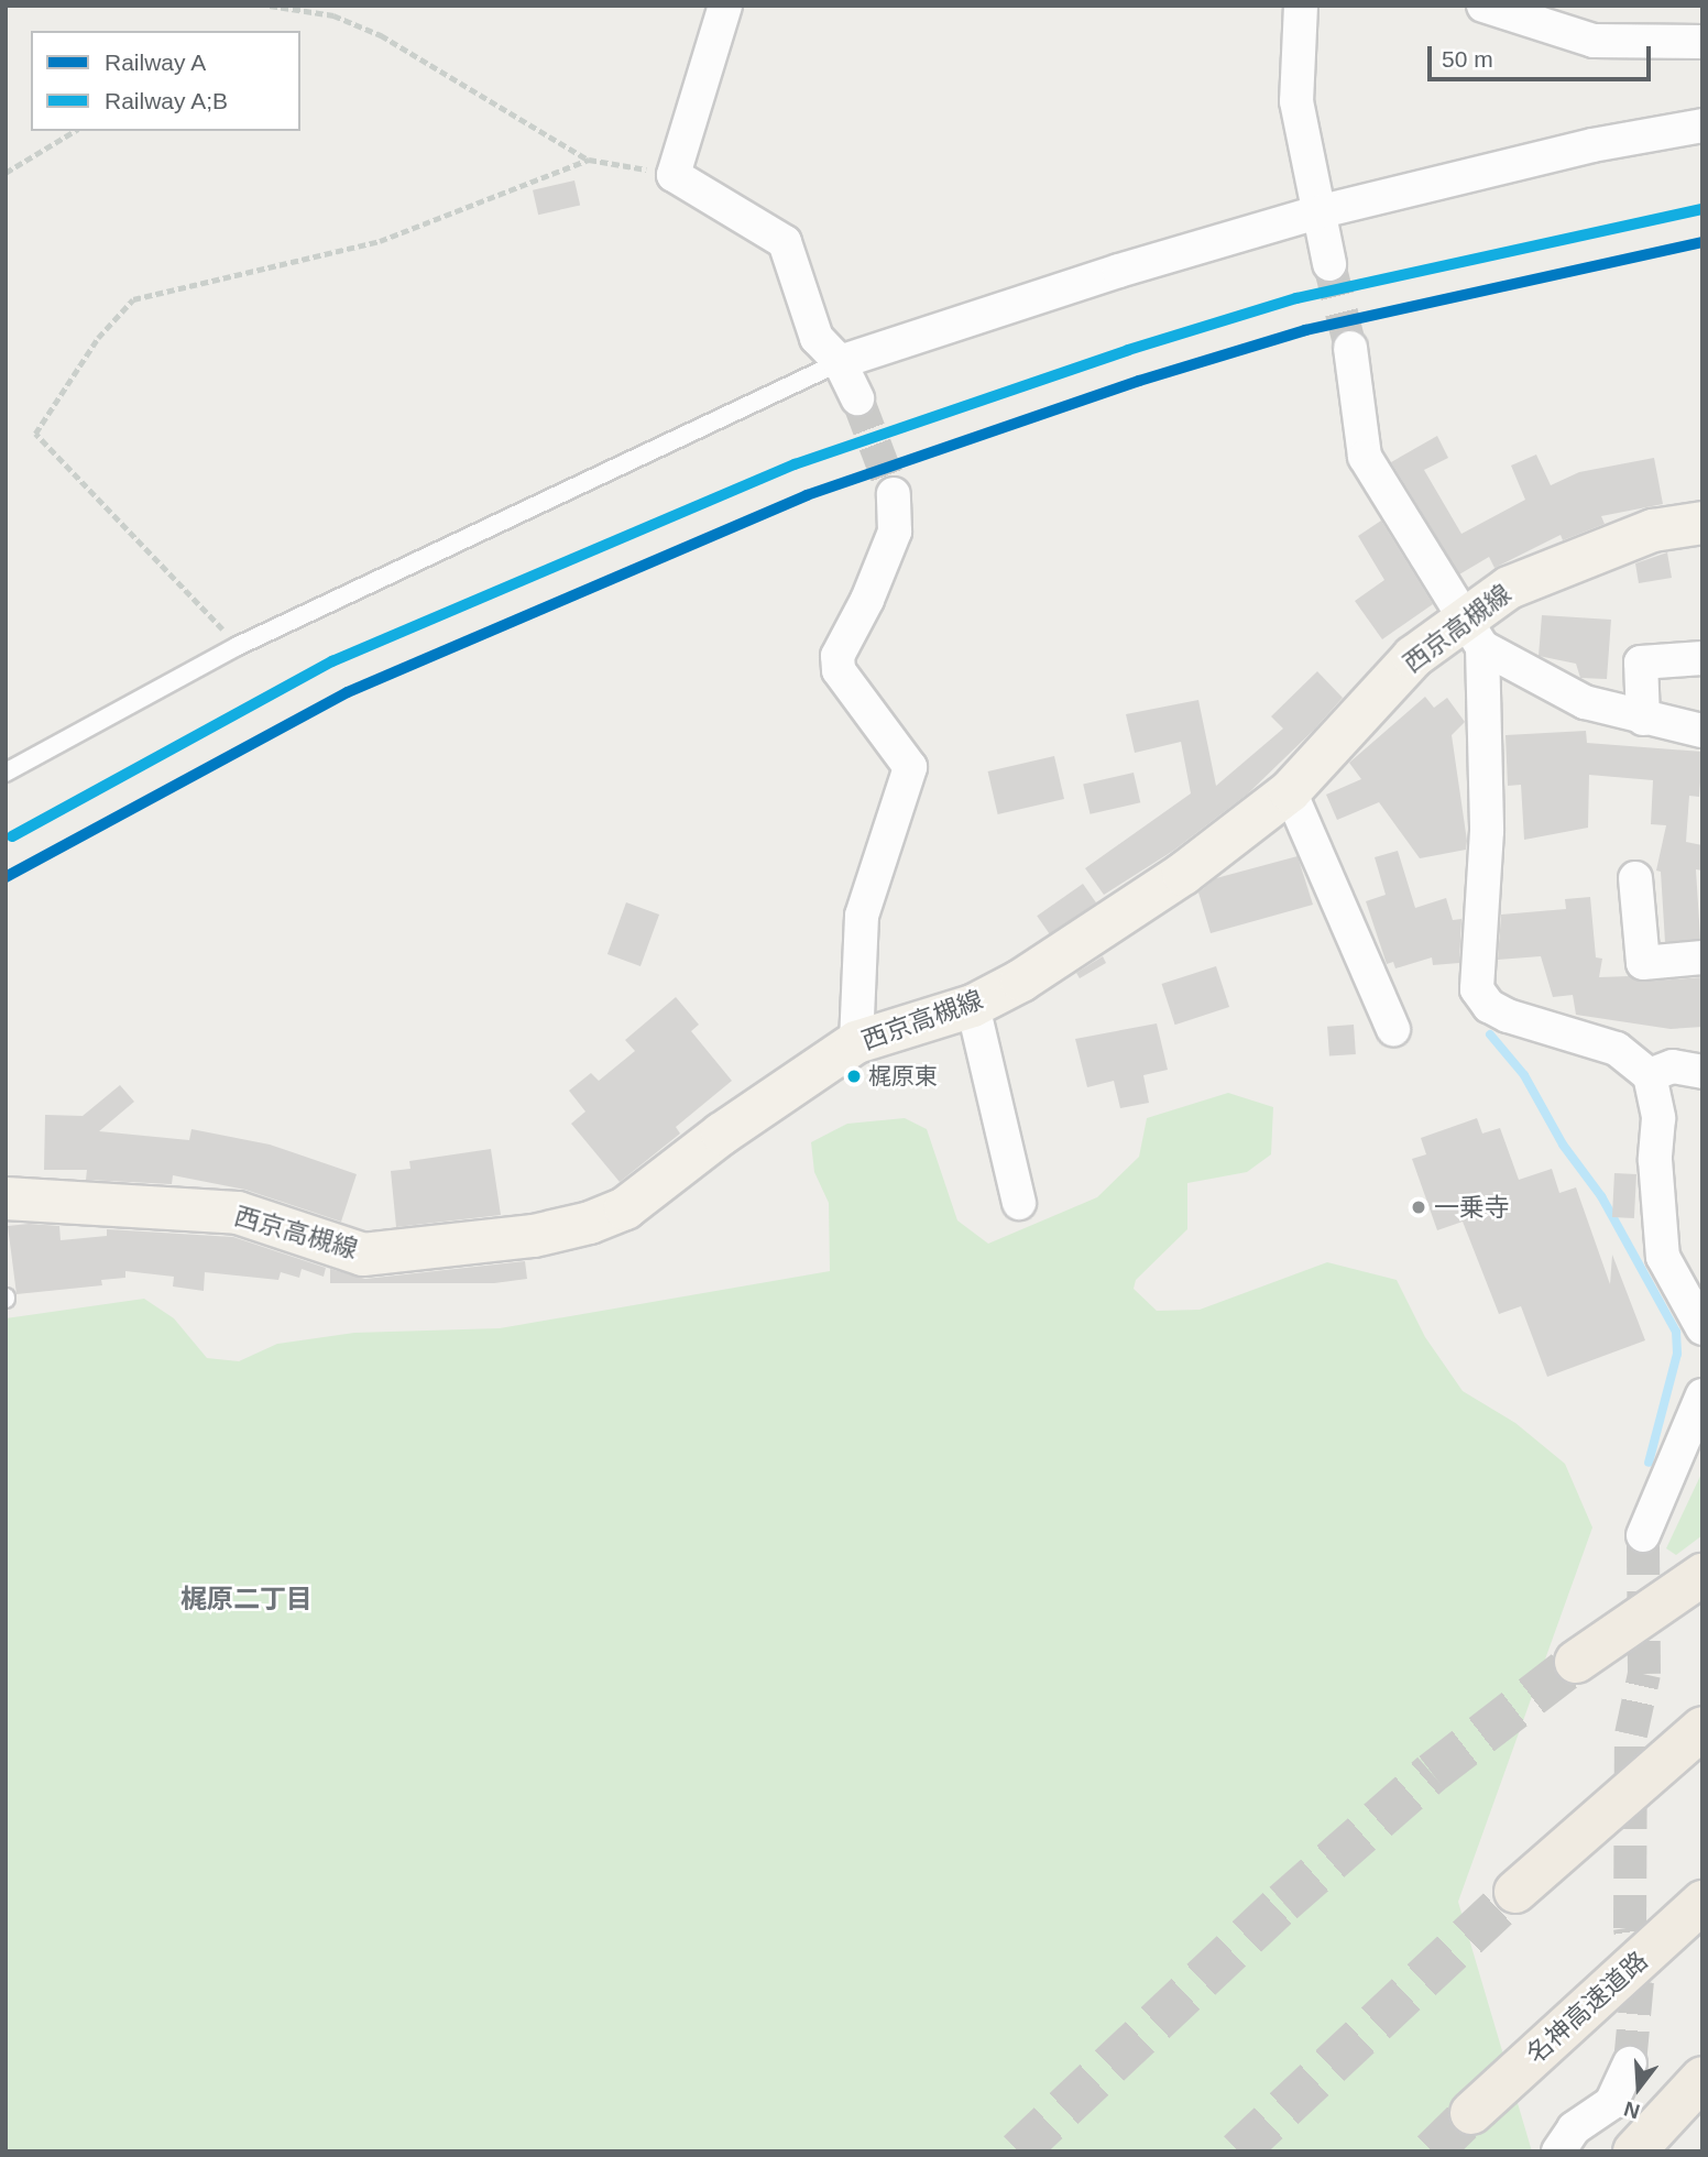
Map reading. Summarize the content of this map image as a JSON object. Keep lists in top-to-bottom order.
{
  "streets": {
    "highway": ["名神高速道路"],
    "main road": ["西京高槻線"]
  },
  "districts": ["梶原二丁目"],
  "places": ["梶原東", "一乗寺"],
  "lines": ["rail line A;B", "rail line A"],
  "legend": ["Railway A", "Railway A;B"],
  "scale_bar": "50 m",
  "north": "bottom"
}
